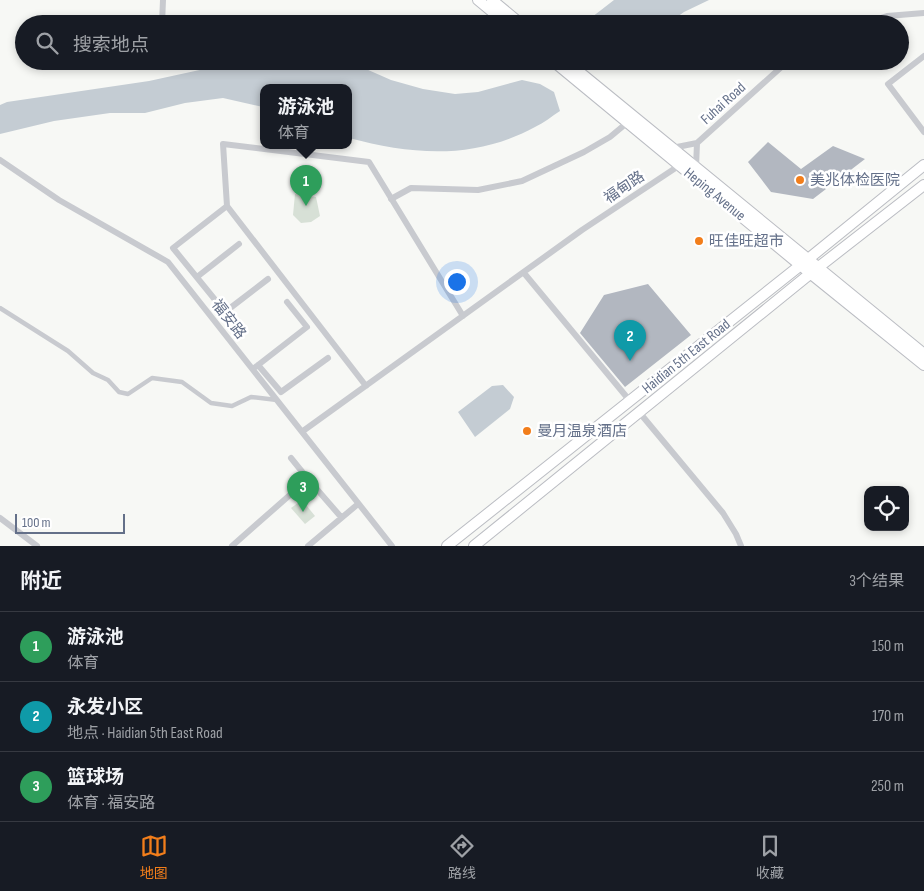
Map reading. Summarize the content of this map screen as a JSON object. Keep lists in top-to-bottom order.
{
  "streets": {
    "main road": ["Heping Avenue", "Haidian 5th East Road"],
    "street": ["Fuhai Road", "福甸路", "福安路"]
  },
  "crossings": [
    ["福甸路", "Heping Avenue"],
    ["福甸路", "福安路"],
    ["Heping Avenue", "Haidian 5th East Road"]
  ],
  "places": ["美兆体检医院", "旺佳旺超市", "曼月温泉酒店"],
  "scale_bar": "100 m",
  "page": {
    "search": "搜索地点",
    "popup": ["游泳池", "体育"],
    "pins": ["1", "2", "3"],
    "scale": "100 m",
    "heading": ["附近", "3个结果"],
    "list": [
      {
        "mark": "1",
        "name": "游泳池",
        "note": "体育",
        "value": "150 m"
      },
      {
        "mark": "2",
        "name": "永发小区",
        "note": "地点 · Haidian 5th East Road",
        "value": "170 m"
      },
      {
        "mark": "3",
        "name": "篮球场",
        "note": "体育 · 福安路",
        "value": "250 m"
      }
    ],
    "nav": ["地图", "路线", "收藏"]
  }
}
